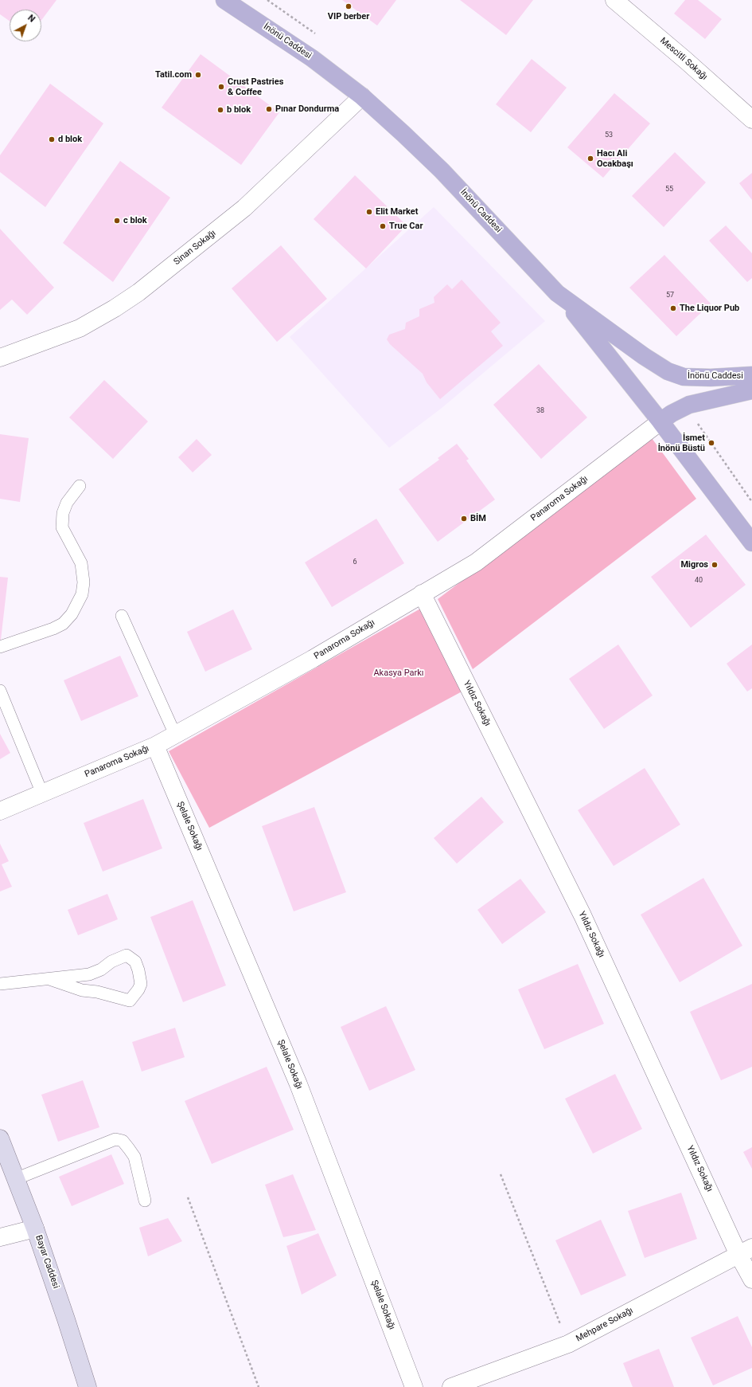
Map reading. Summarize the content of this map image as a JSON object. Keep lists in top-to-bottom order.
{
  "streets": {
    "main road": ["İnönü Caddesi", "Bayar Caddesi"],
    "street": [
      "Mescitli Sokağı",
      "Sinan Sokağı",
      "Panaroma Sokağı",
      "Yıldız Sokağı",
      "Şelale Sokağı",
      "Mehpare Sokağı"
    ]
  },
  "crossings": [
    ["İnönü Caddesi", "Sinan Sokağı"],
    ["Panaroma Sokağı", "Yıldız Sokağı"],
    ["Panaroma Sokağı", "Şelale Sokağı"],
    ["Yıldız Sokağı", "Mehpare Sokağı"]
  ],
  "parks": ["Akasya Parkı"],
  "places": [
    "VIP berber",
    "Tatil.com",
    "Crust Pastries & Coffee",
    "Pınar Dondurma",
    "b blok",
    "d blok",
    "Hacı Ali Ocakbaşı",
    "Elit Market",
    "c blok",
    "True Car",
    "The Liquor Pub",
    "İsmet İnönü Büstü",
    "BİM",
    "Migros"
  ],
  "house_numbers": [
    "53",
    "55",
    "57",
    "38",
    "6",
    "40"
  ],
  "north": "top right"
}
